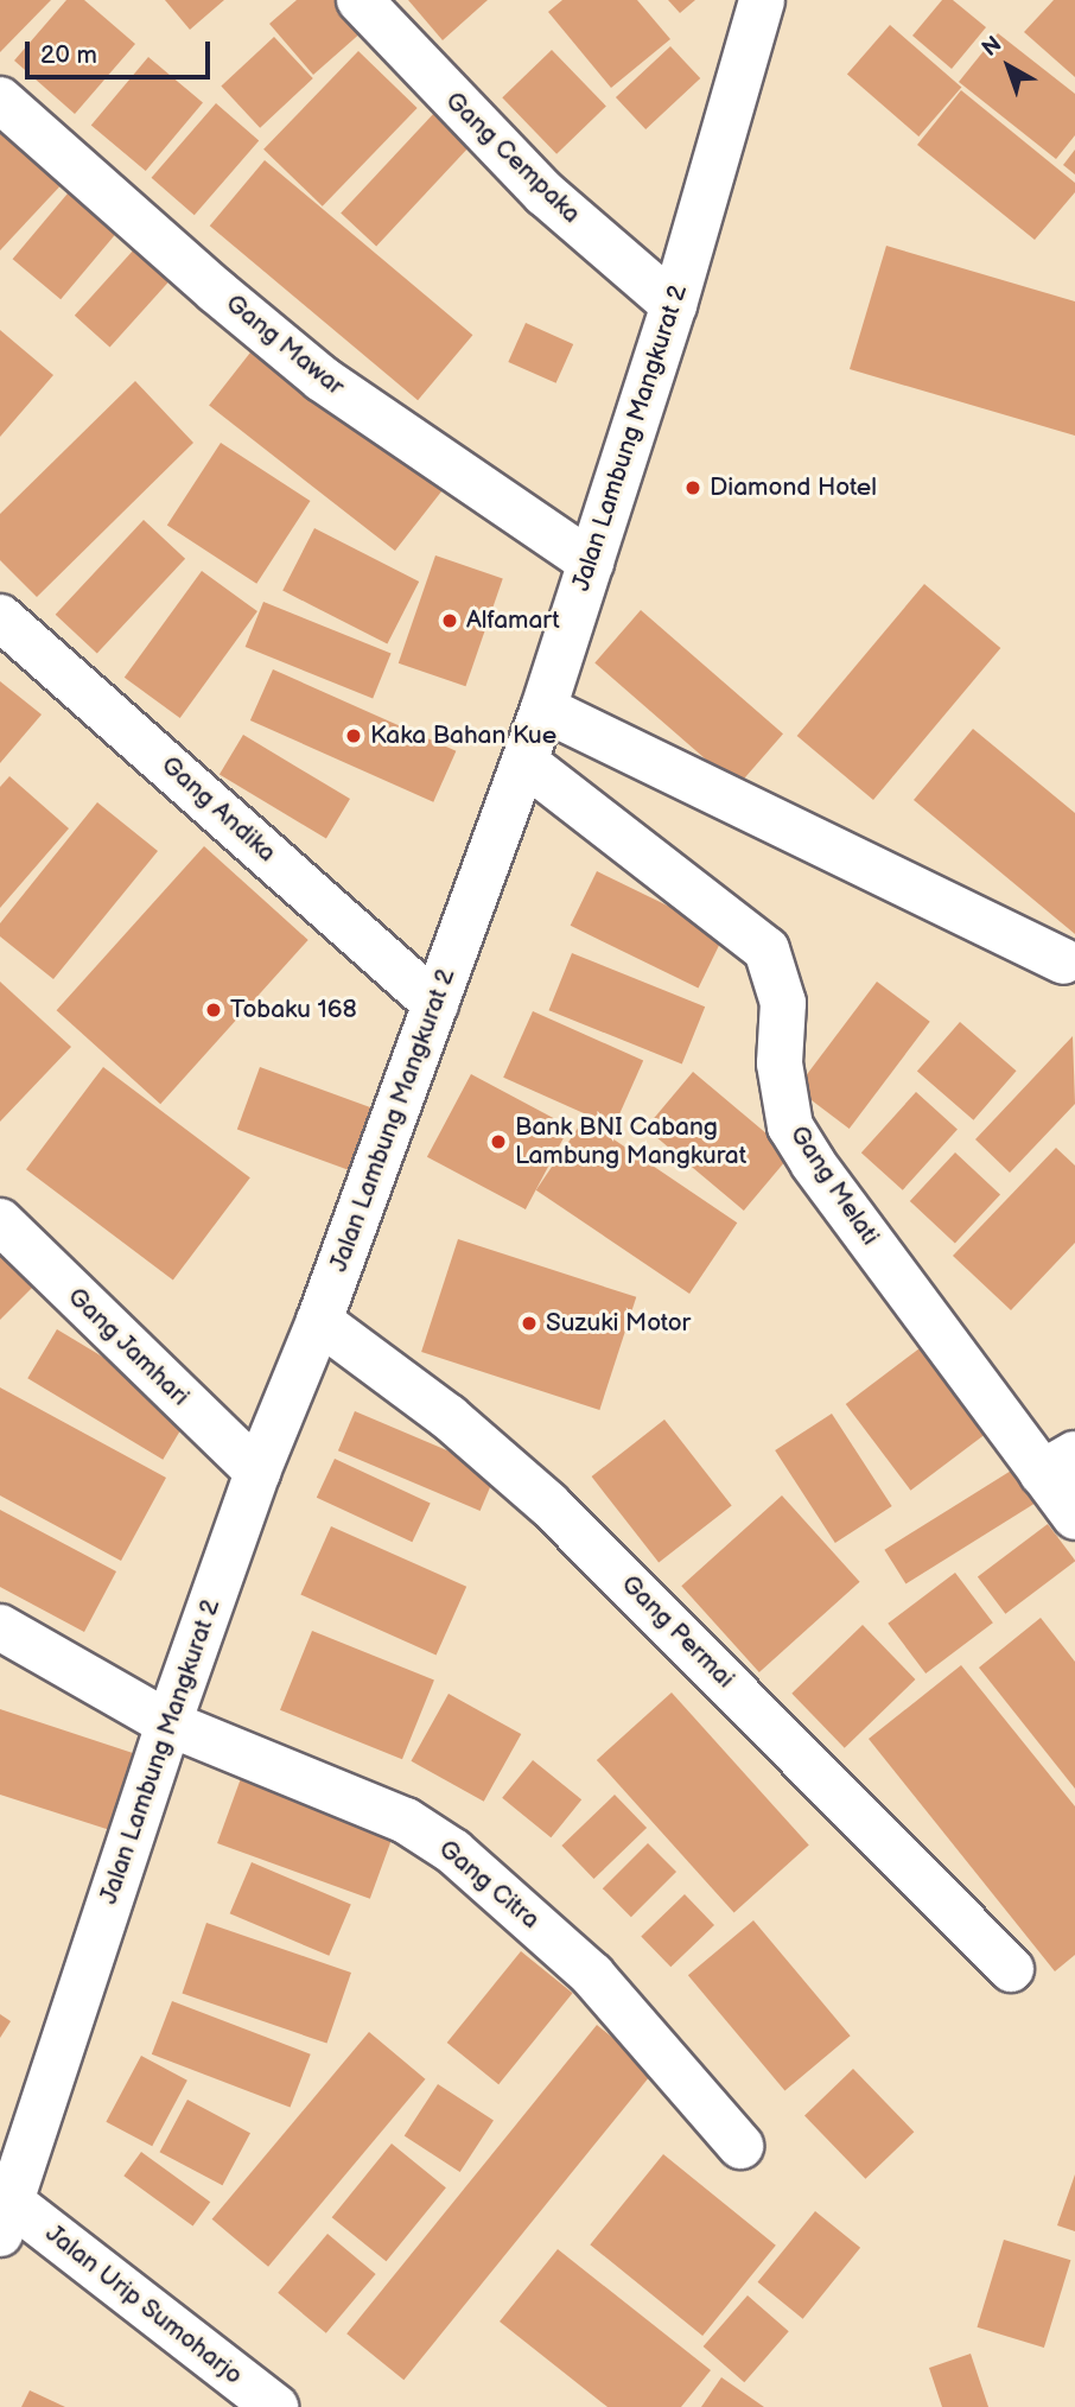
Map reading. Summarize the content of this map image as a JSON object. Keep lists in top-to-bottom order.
{
  "streets": {
    "street": [
      "Gang Cempaka",
      "Gang Mawar",
      "Jalan Lambung Mangkurat 2",
      "Gang Andika",
      "Gang Melati",
      "Gang Jamhari",
      "Gang Permai",
      "Gang Citra",
      "Jalan Urip Sumoharjo"
    ]
  },
  "crossings": [
    ["Gang Cempaka", "Jalan Lambung Mangkurat 2"],
    ["Gang Mawar", "Jalan Lambung Mangkurat 2"],
    ["Jalan Lambung Mangkurat 2", "Gang Andika"],
    ["Jalan Lambung Mangkurat 2", "Gang Melati"],
    ["Jalan Lambung Mangkurat 2", "Gang Jamhari"],
    ["Jalan Lambung Mangkurat 2", "Gang Permai"],
    ["Jalan Lambung Mangkurat 2", "Gang Citra"],
    ["Jalan Lambung Mangkurat 2", "Jalan Urip Sumoharjo"]
  ],
  "places": [
    "Diamond Hotel",
    "Alfamart",
    "Kaka Bahan Kue",
    "Tobaku 168",
    "Bank BNI Cabang Lambung Mangkurat",
    "Suzuki Motor"
  ],
  "scale_bar": "20 m",
  "north": "top left"
}
